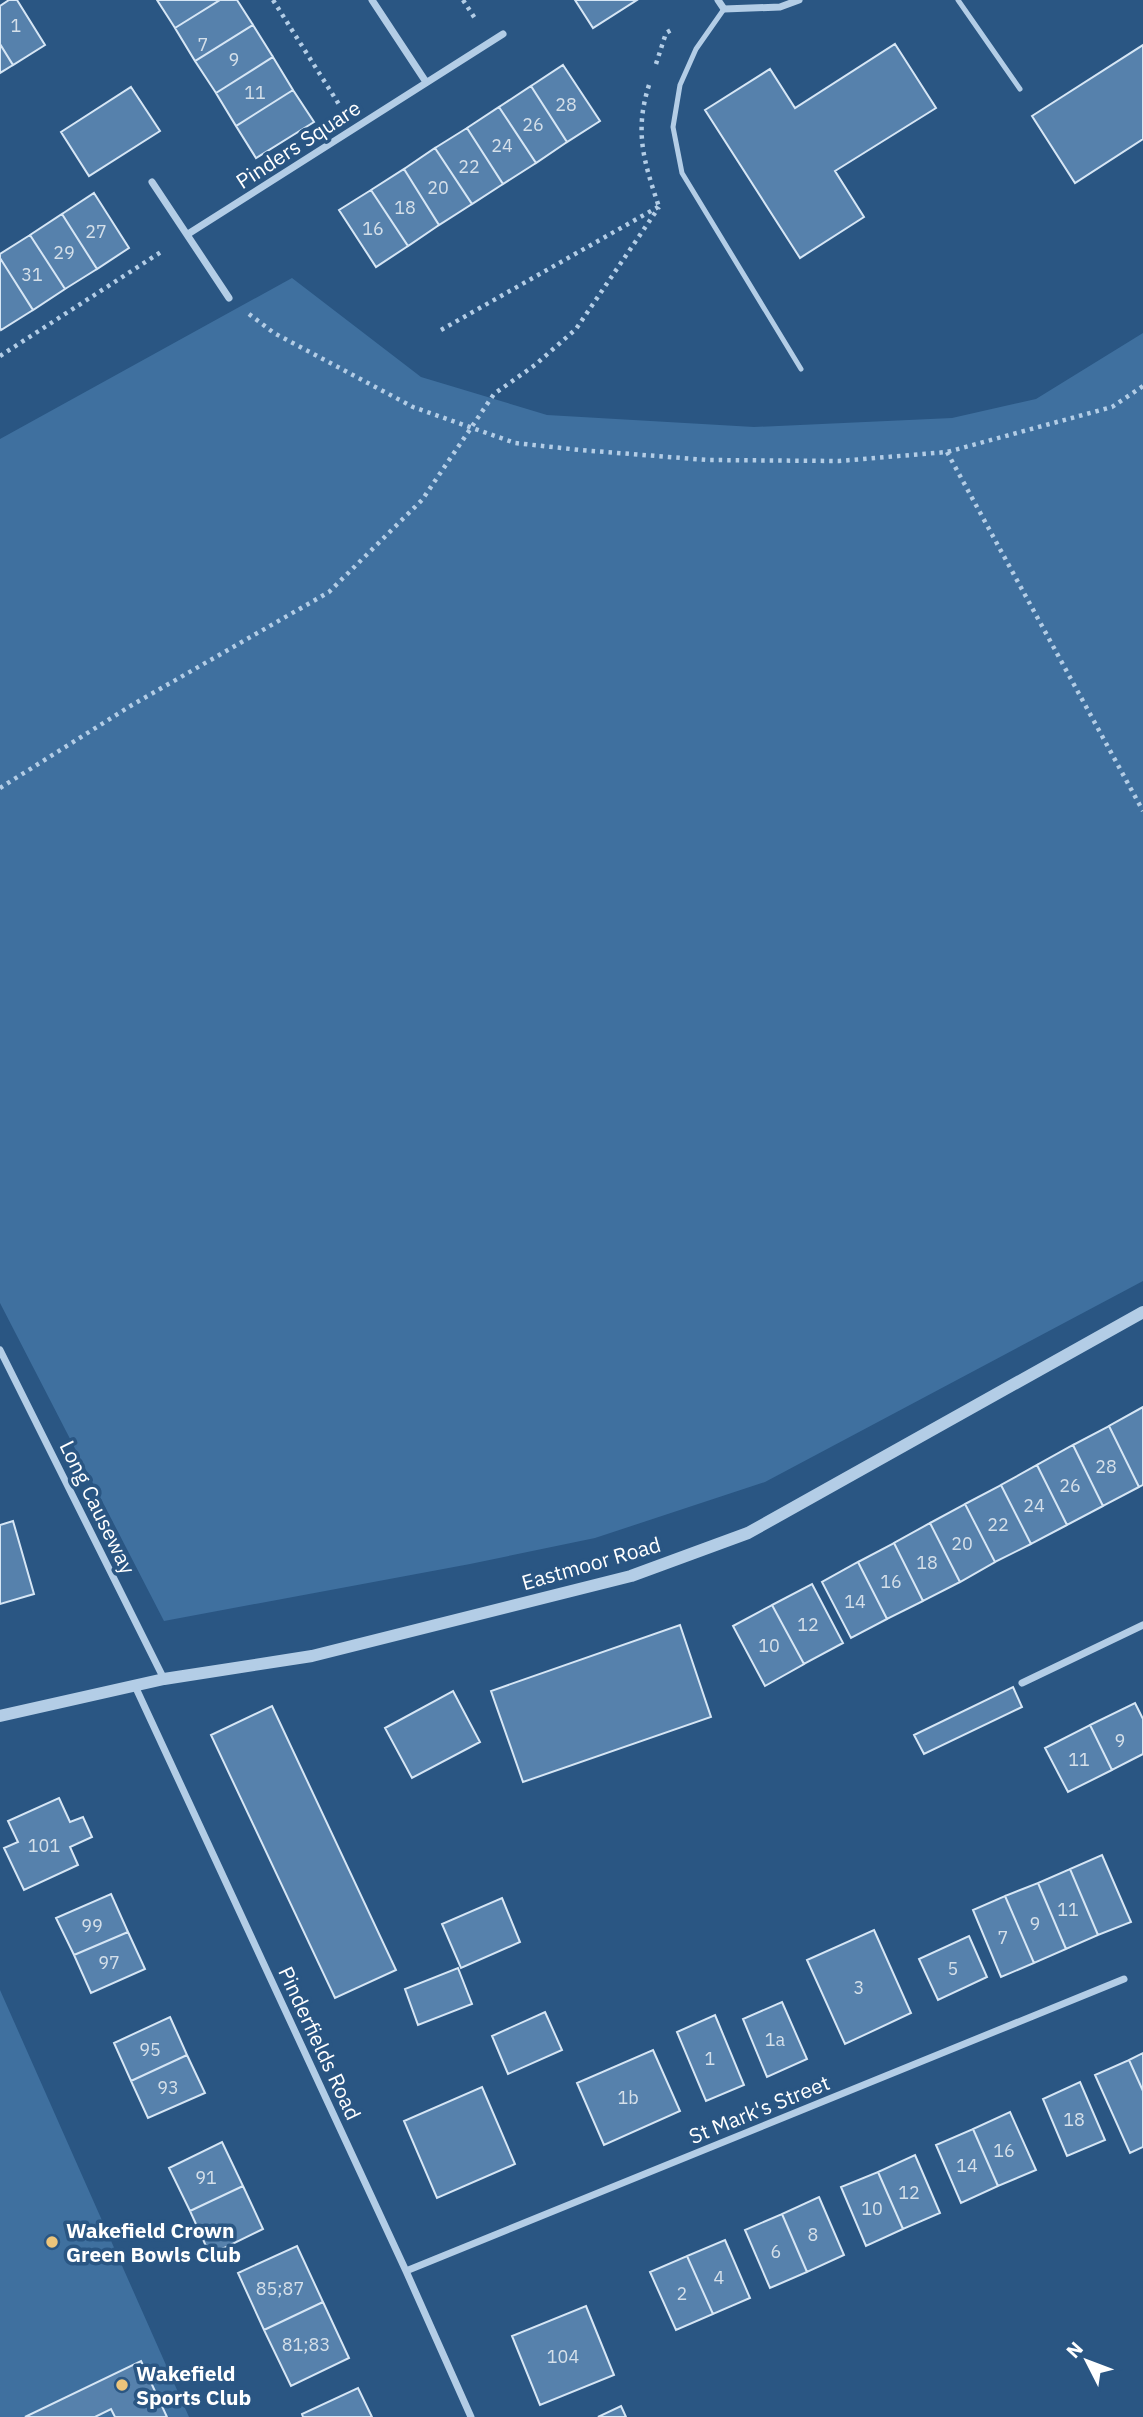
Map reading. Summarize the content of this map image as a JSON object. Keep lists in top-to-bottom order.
{
  "streets": {
    "street": [
      "Pinders Square",
      "Long Causeway",
      "Eastmoor Road",
      "Pinderfields Road",
      "St Mark's Street"
    ]
  },
  "crossings": [
    ["Long Causeway", "Eastmoor Road"],
    ["Eastmoor Road", "Pinderfields Road"],
    ["Pinderfields Road", "St Mark's Street"]
  ],
  "places": ["Wakefield Crown Green Bowls Club", "Wakefield Sports Club"],
  "house_numbers": [
    "1",
    "7",
    "9",
    "11",
    "28",
    "26",
    "24",
    "22",
    "20",
    "18",
    "16",
    "27",
    "29",
    "31",
    "28",
    "26",
    "24",
    "22",
    "20",
    "18",
    "16",
    "14",
    "12",
    "10",
    "9",
    "11",
    "101",
    "11",
    "9",
    "99",
    "7",
    "97",
    "5",
    "3",
    "1a",
    "95",
    "1",
    "93",
    "1b",
    "18",
    "16",
    "14",
    "91",
    "12",
    "10",
    "8",
    "6",
    "4",
    "85;87",
    "2",
    "81;83",
    "104"
  ],
  "north": "top left"
}
